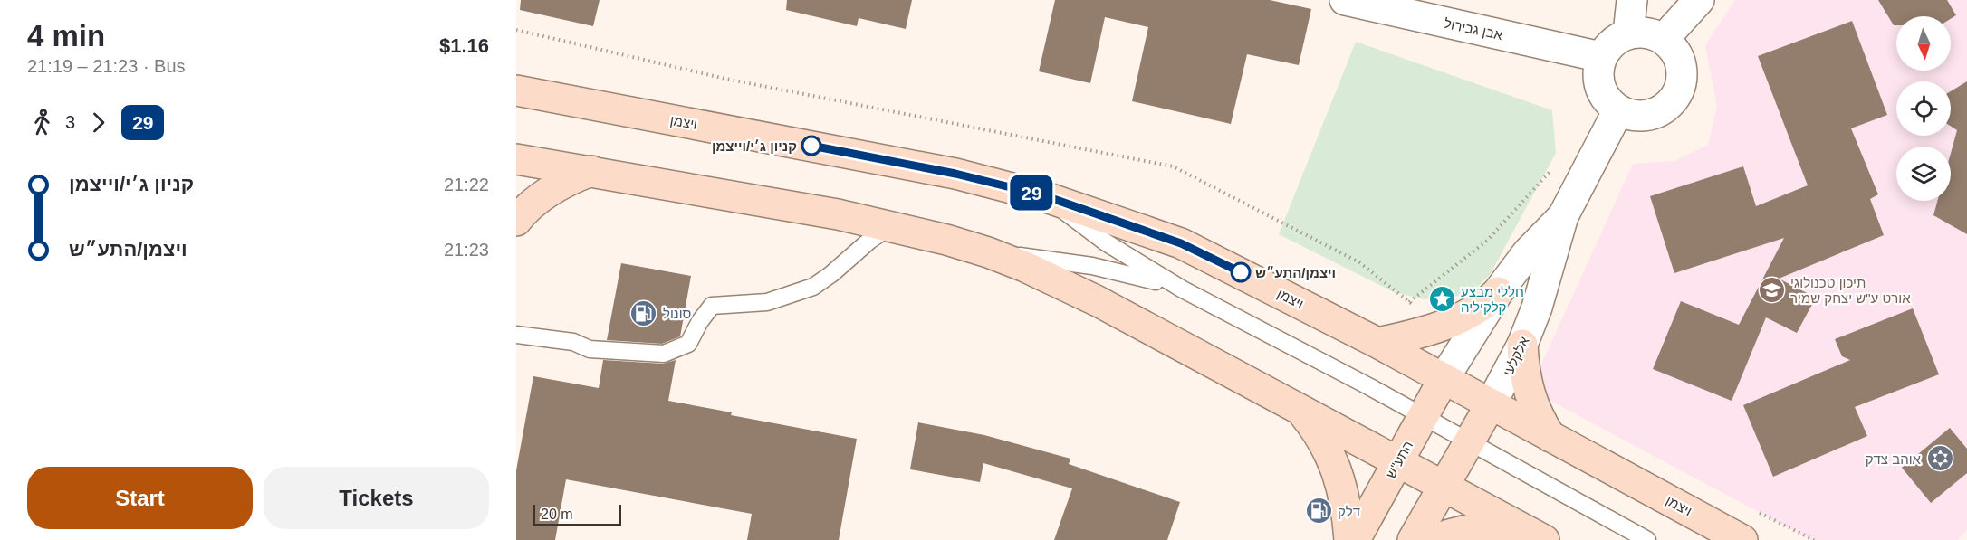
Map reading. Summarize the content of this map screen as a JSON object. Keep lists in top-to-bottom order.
{
  "streets": {
    "main road": ["ויצמן", "אלקלעי", "התע\"ש"],
    "street": ["אבן גבירול"]
  },
  "crossings": [
    ["אבן גבירול", "אלקלעי"],
    ["ויצמן", "אלקלעי"],
    ["ויצמן", "התע\"ש"],
    ["אלקלעי", "התע\"ש"]
  ],
  "places": {
    "other": ["קניון ג׳י/וייצמן", "ויצמן/התע״ש"],
    "school or university": ["תיכון טכנולוגי אורט ע\"ש יצחק שמיר"],
    "place": ["חללי מבצע קלקיליה"],
    "fuel station": ["סונול", "דלק"],
    "synagogue": ["אוהב צדק"]
  },
  "lines": ["bus line 29"],
  "scale_bar": "20 m",
  "north": "bottom",
  "page": {
    "heading": ["4 min", "21:19 – 21:23 · Bus", "$1.16"],
    "on_map": "29",
    "legs": ["3", "29"],
    "list": [
      {
        "name": "קניון ג׳י/וייצמן",
        "value": "21:22"
      },
      {
        "name": "ויצמן/התע״ש",
        "value": "21:23"
      }
    ],
    "buttons": ["Start", "Tickets"],
    "scale": "20 m"
  }
}
